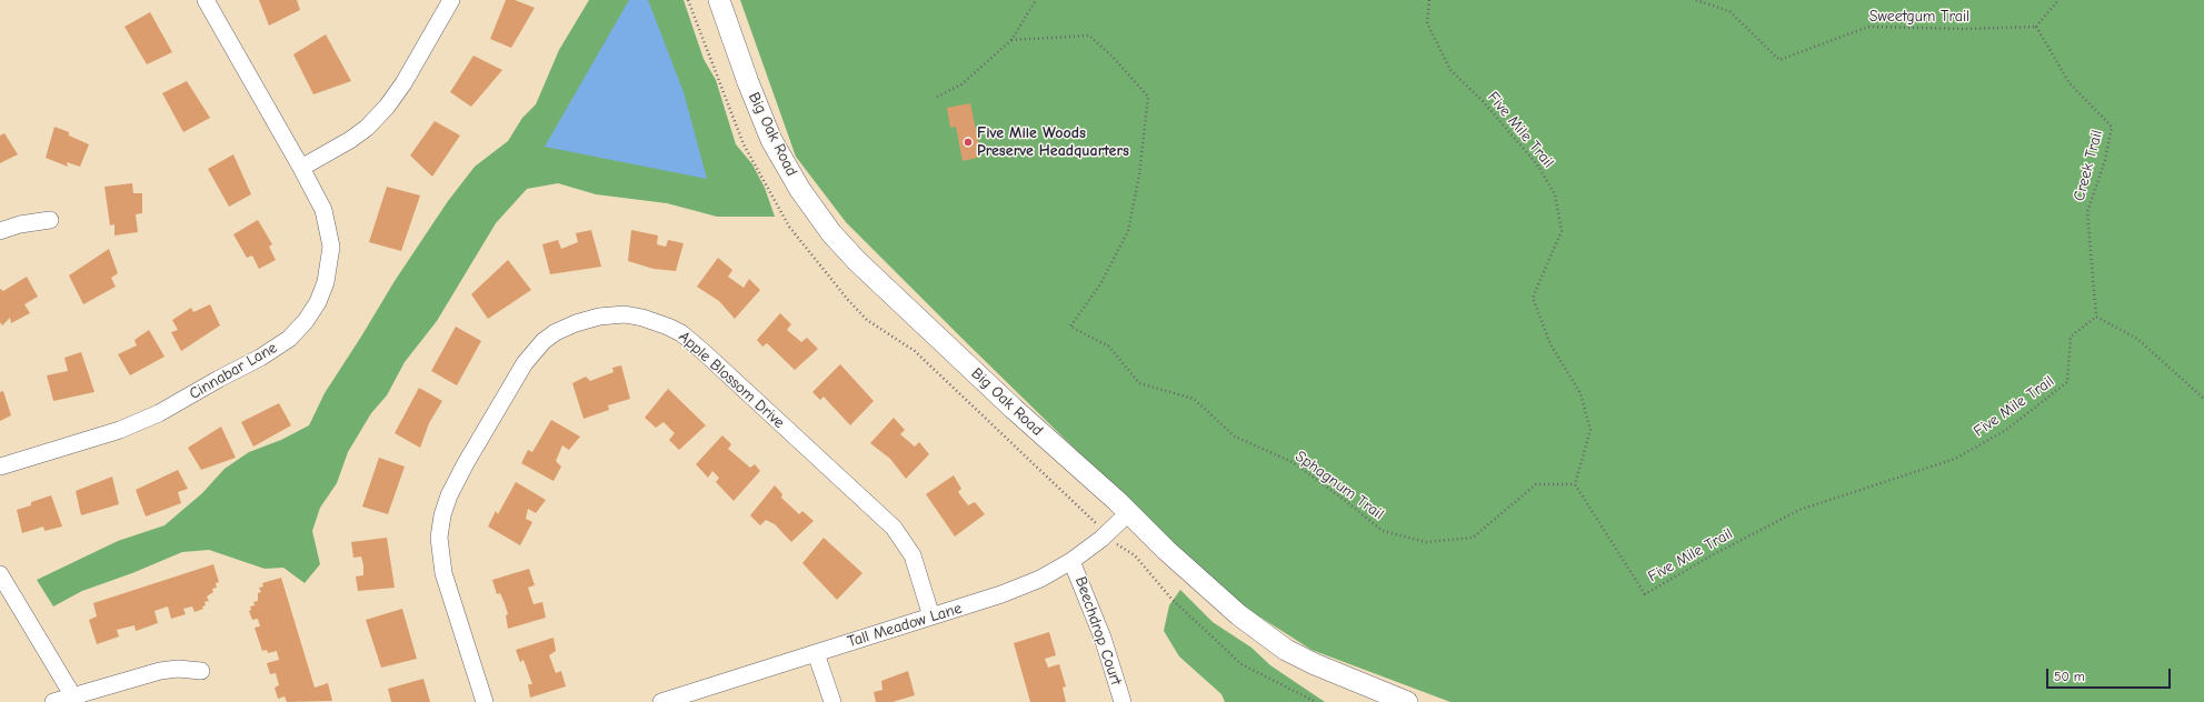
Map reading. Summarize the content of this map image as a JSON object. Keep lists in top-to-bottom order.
{
  "streets": {
    "street": [
      "Big Oak Road",
      "Cinnabar Lane",
      "Apple Blossom Drive",
      "Tall Meadow Lane",
      "Beechdrop Court"
    ],
    "path": [
      "Sweetgum Trail",
      "Five Mile Trail",
      "Creek Trail",
      "Sphagnum Trail"
    ]
  },
  "crossings": [
    ["Sweetgum Trail", "Creek Trail"],
    ["Five Mile Trail", "Creek Trail"],
    ["Five Mile Trail", "Sphagnum Trail"],
    ["Big Oak Road", "Tall Meadow Lane"],
    ["Apple Blossom Drive", "Tall Meadow Lane"],
    ["Tall Meadow Lane", "Beechdrop Court"]
  ],
  "places": ["Five Mile Woods Preserve Headquarters"],
  "scale_bar": "50 m"
}
